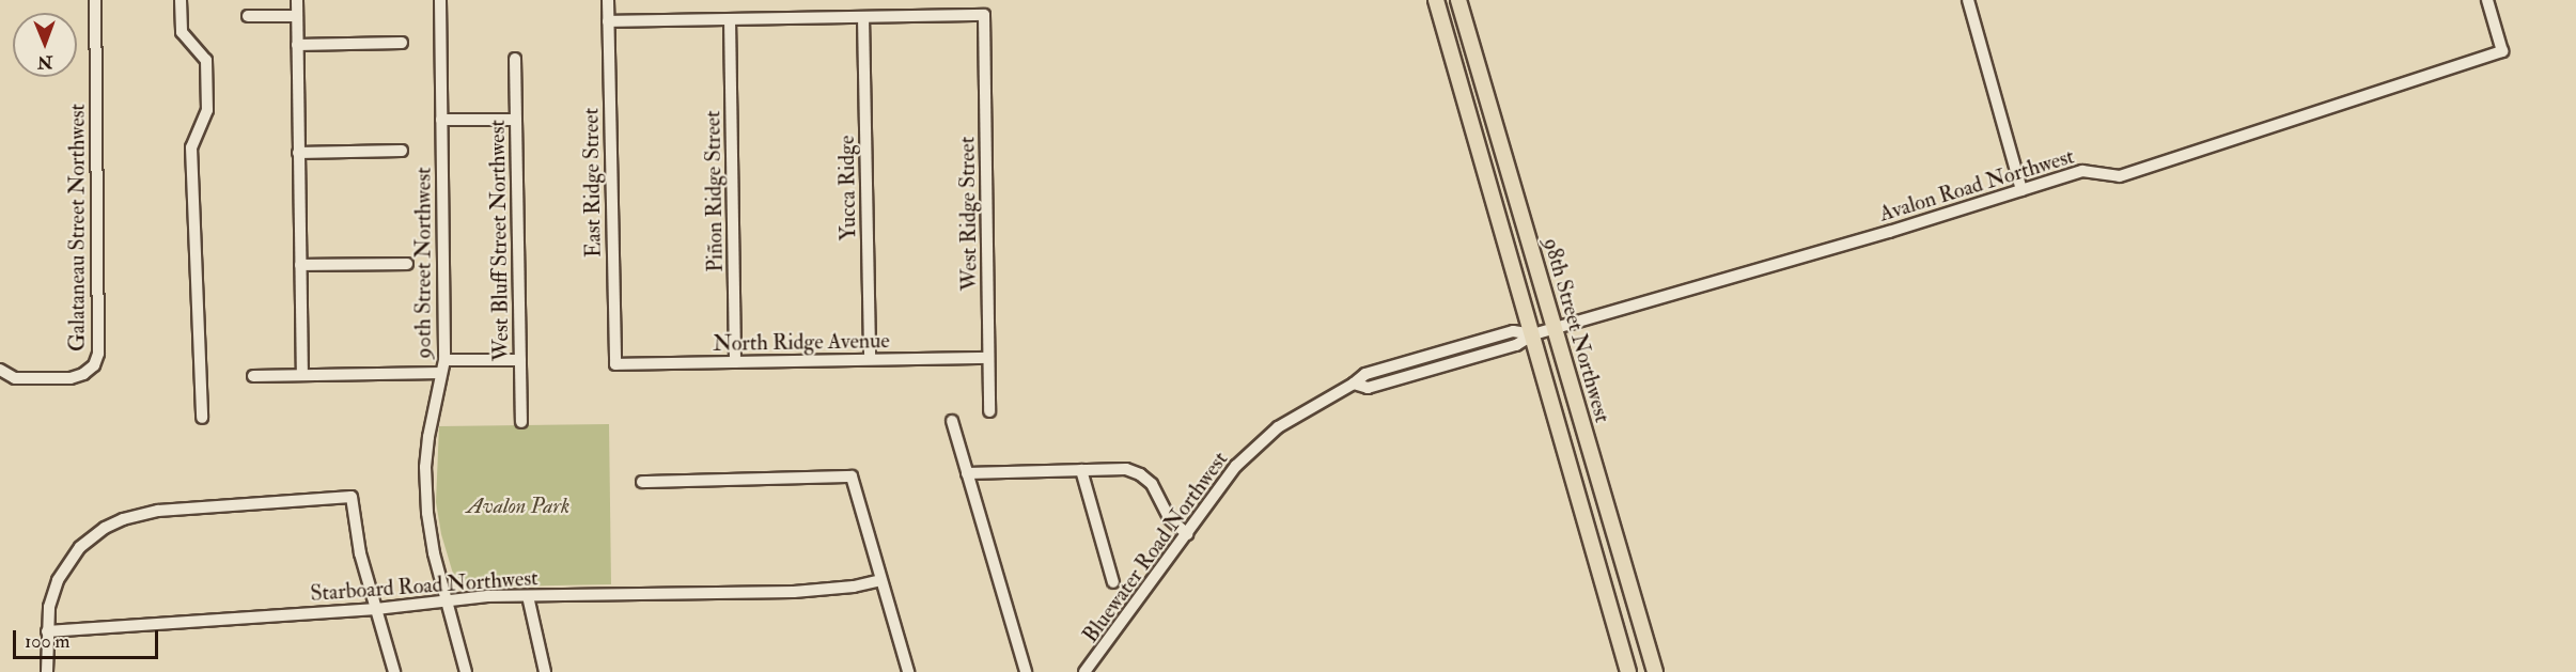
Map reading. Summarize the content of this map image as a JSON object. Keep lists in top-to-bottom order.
{
  "streets": {
    "main road": ["98th Street Northwest"],
    "street": [
      "East Ridge Street",
      "Avalon Road Northwest",
      "Yucca Ridge",
      "Piñon Ridge Street",
      "West Ridge Street",
      "Galataneau Street Northwest",
      "West Bluff Street Northwest",
      "90th Street Northwest",
      "North Ridge Avenue",
      "Bluewater Road Northwest",
      "Starboard Road Northwest"
    ]
  },
  "crossings": [
    ["East Ridge Street", "North Ridge Avenue"],
    ["Avalon Road Northwest", "98th Street Northwest"],
    ["Avalon Road Northwest", "Bluewater Road Northwest"],
    ["Yucca Ridge", "West Ridge Street"],
    ["Yucca Ridge", "North Ridge Avenue"],
    ["Piñon Ridge Street", "North Ridge Avenue"],
    ["West Ridge Street", "North Ridge Avenue"],
    ["90th Street Northwest", "Starboard Road Northwest"],
    ["98th Street Northwest", "Bluewater Road Northwest"]
  ],
  "parks": ["Avalon Park"],
  "scale_bar": "100 m",
  "north": "bottom"
}
